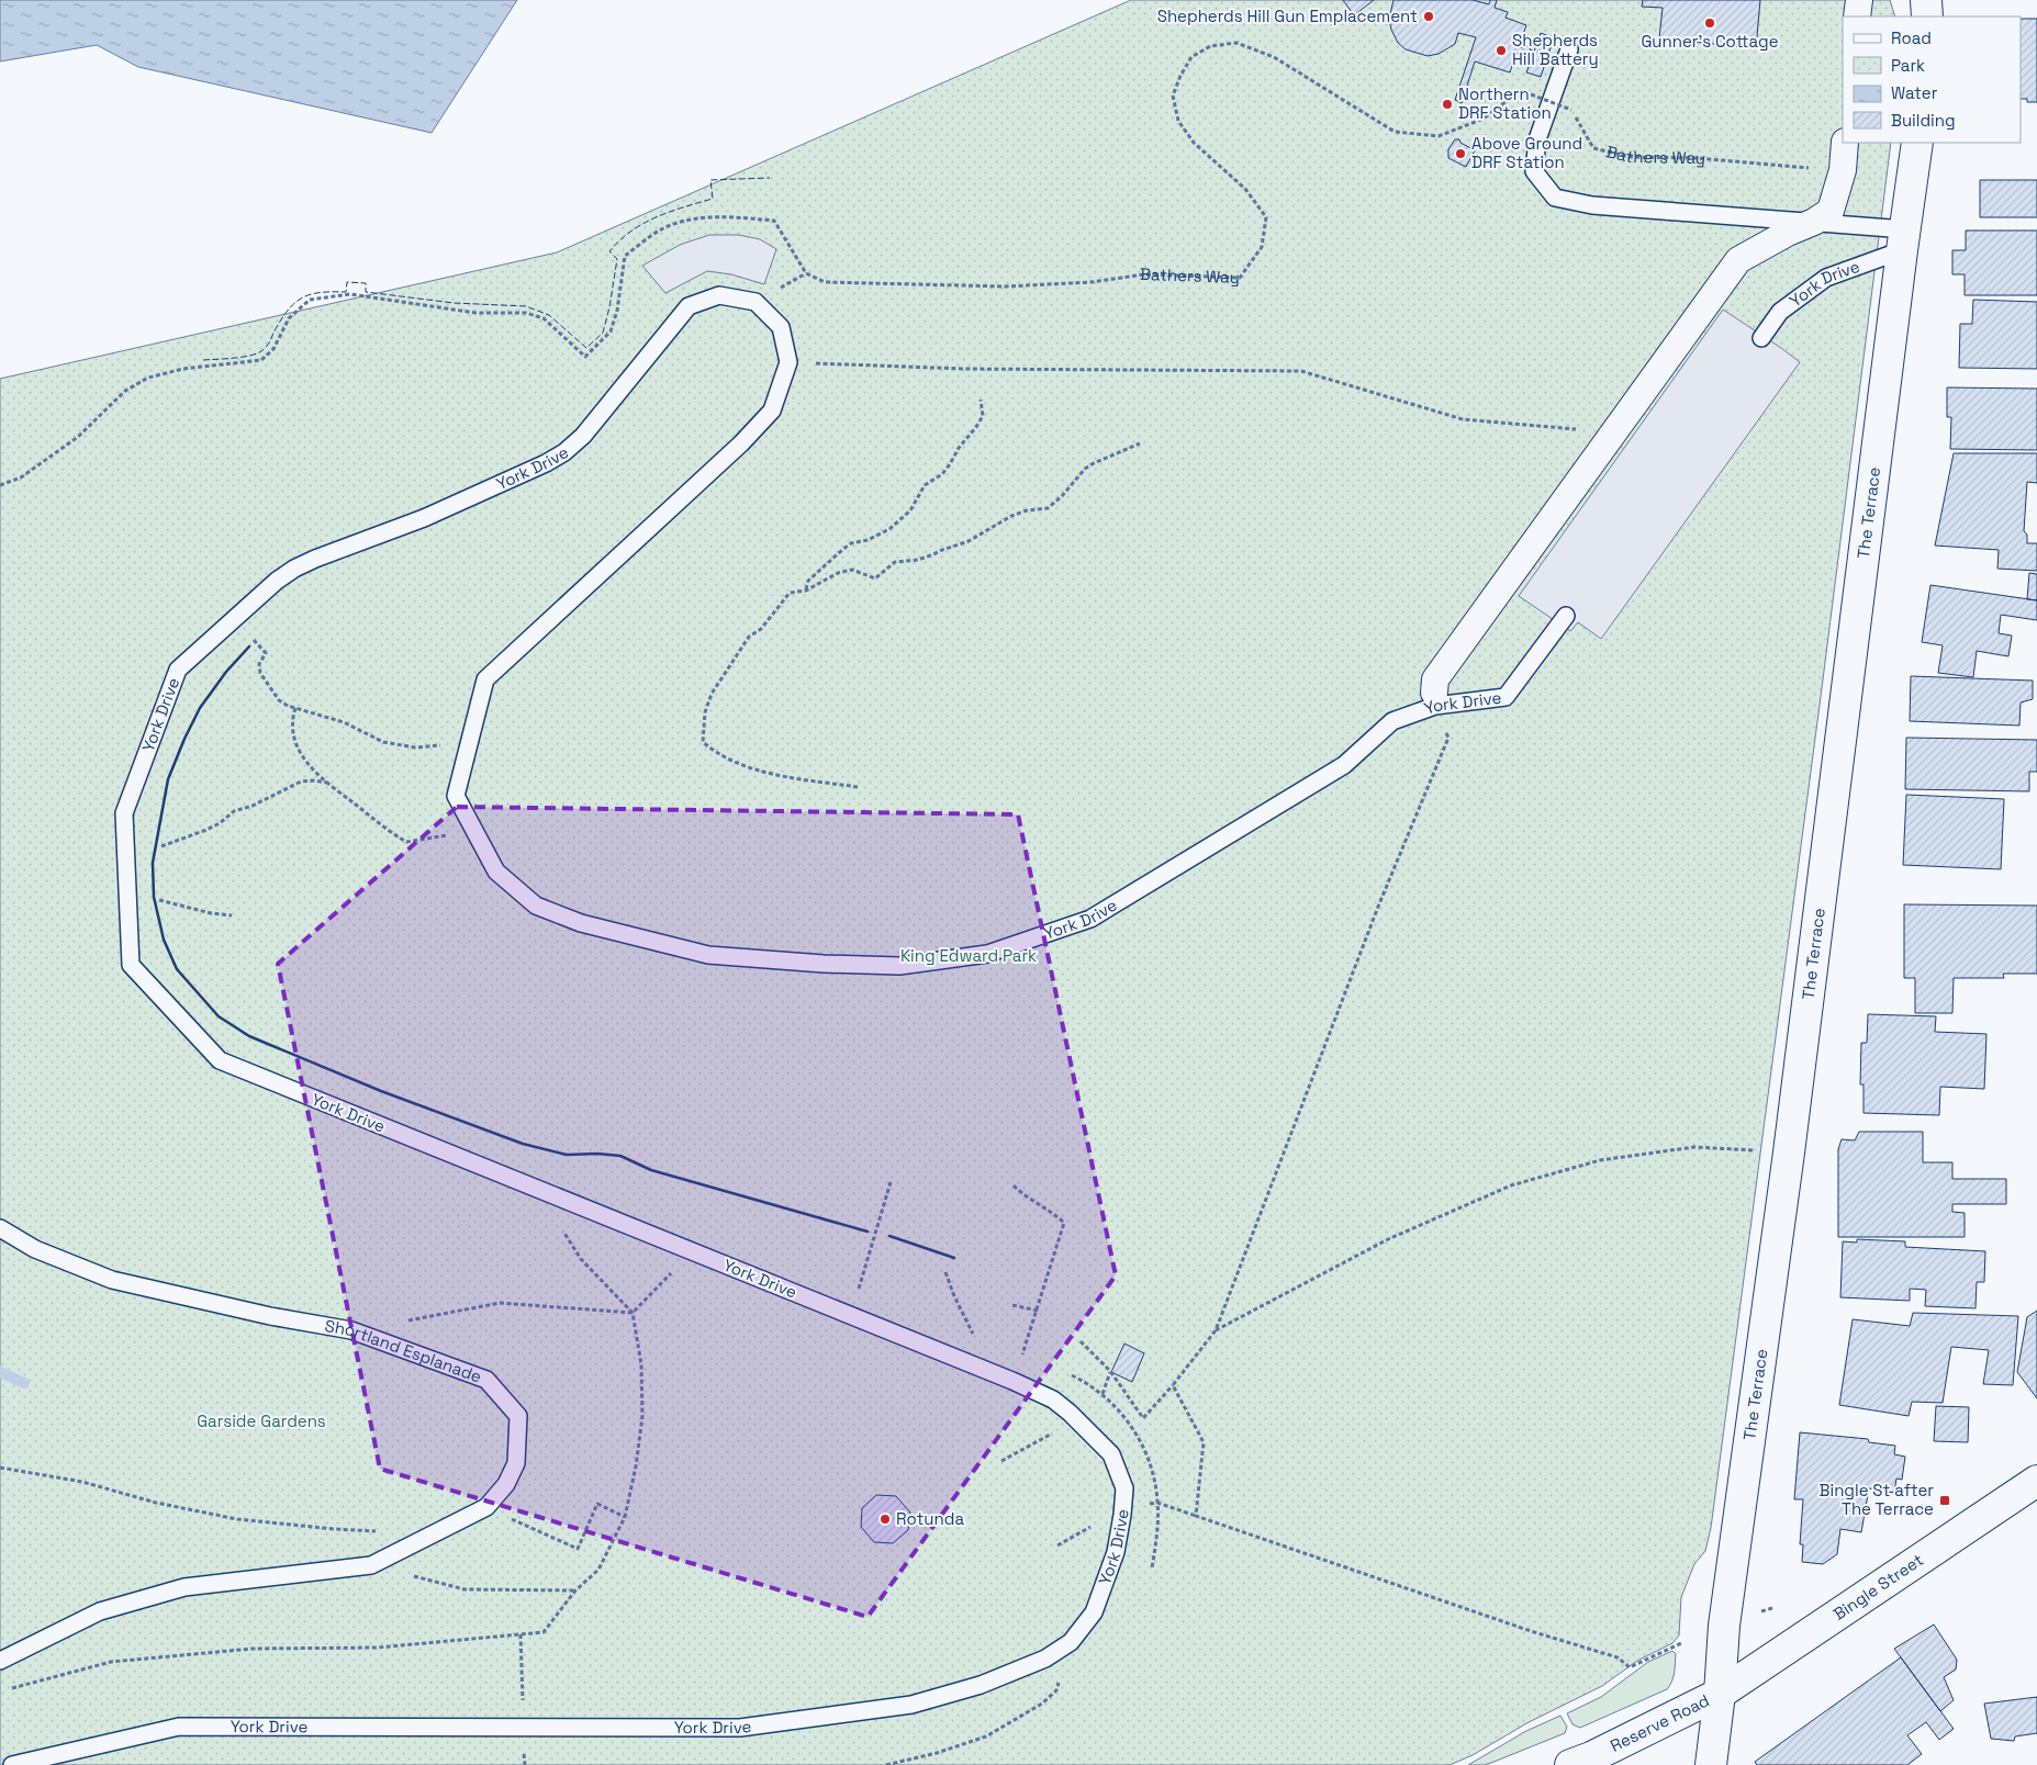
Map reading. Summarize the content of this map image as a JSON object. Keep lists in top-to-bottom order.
{
  "streets": {
    "street": ["The Terrace", "Bingle Street", "Reserve Road"],
    "lane": ["York Drive", "Shortland Esplanade"],
    "path": ["Bathers Way"]
  },
  "crossings": [
    ["York Drive", "The Terrace"],
    ["The Terrace", "Bingle Street"],
    ["The Terrace", "Reserve Road"],
    ["Bingle Street", "Reserve Road"]
  ],
  "parks": ["King Edward Park", "Garside Gardens"],
  "places": {
    "other": [
      "Shepherds Hill Gun Emplacement",
      "Gunner's Cottage",
      "Shepherds Hill Battery",
      "Northern DRF Station",
      "Above Ground DRF Station",
      "Rotunda"
    ],
    "transit": ["Bingle St after The Terrace"]
  },
  "legend": [
    "Road",
    "Park",
    "Water",
    "Building"
  ]
}
